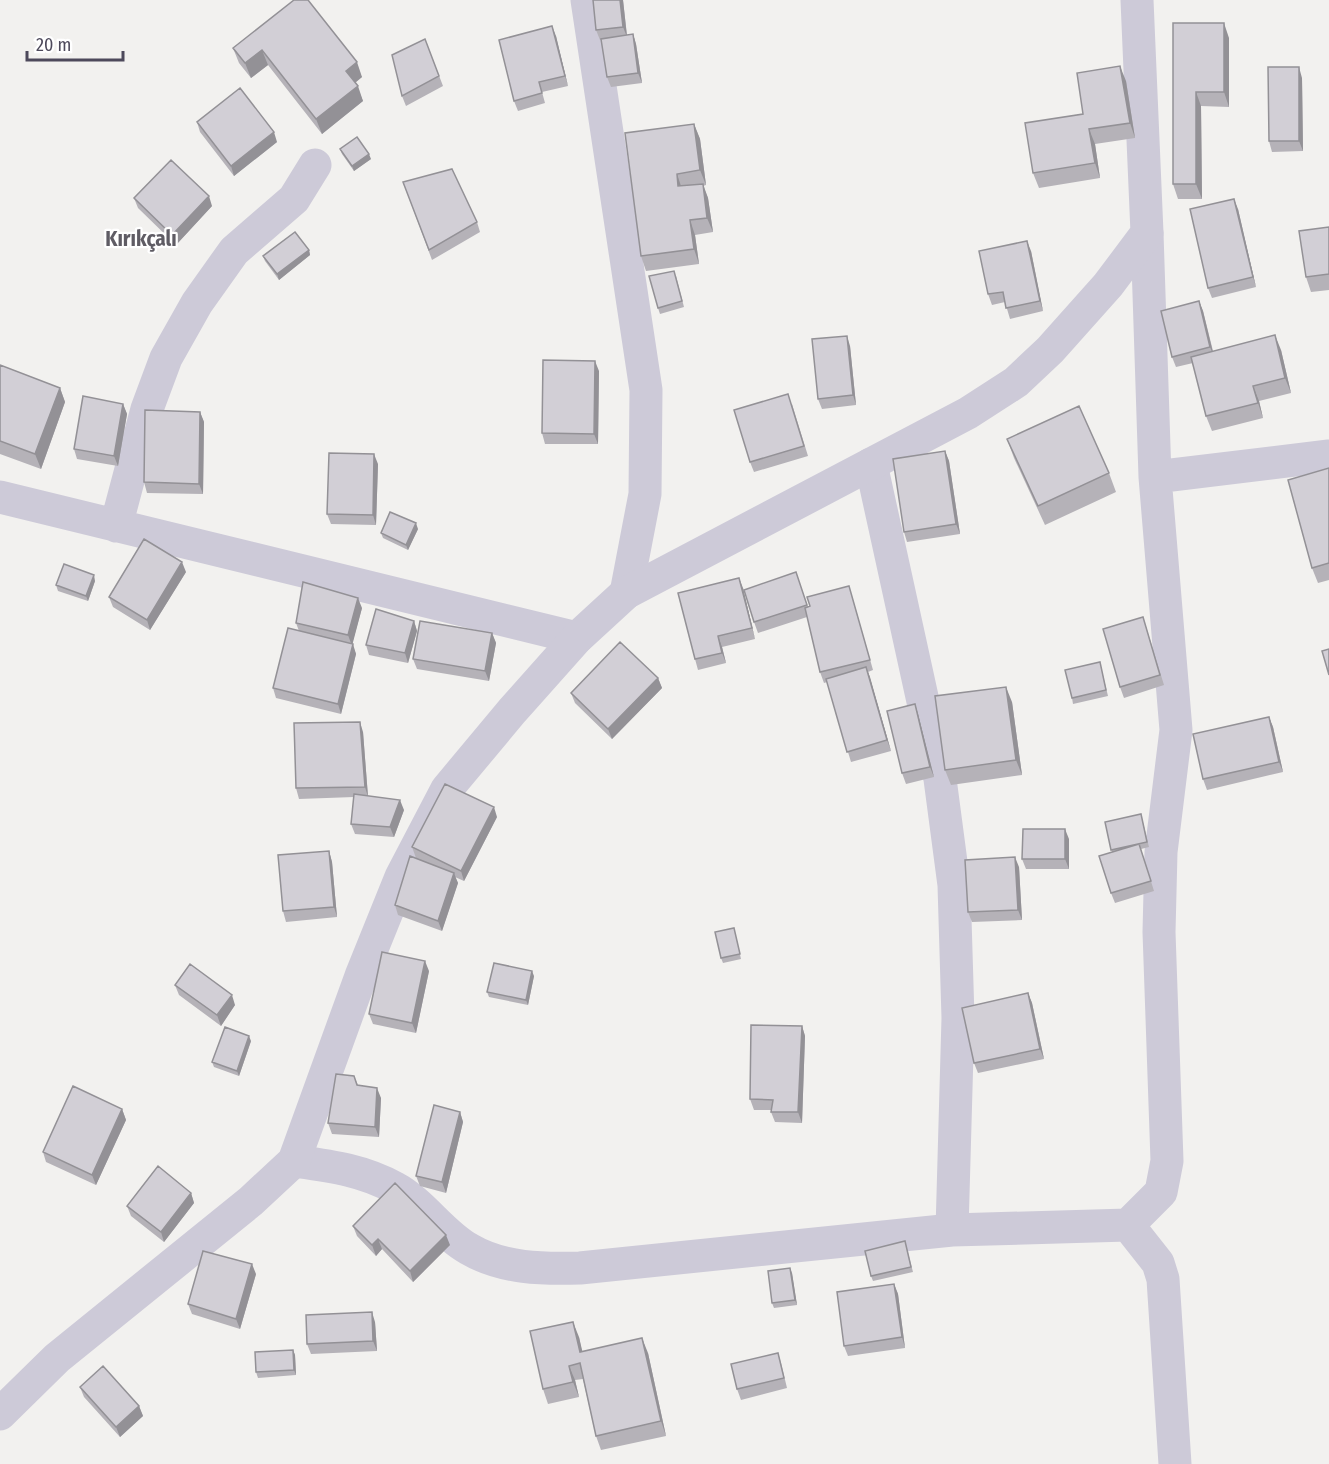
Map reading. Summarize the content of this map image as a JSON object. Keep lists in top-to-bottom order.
{
  "districts": ["Kırıkçalı"],
  "scale_bar": "20 m"
}
